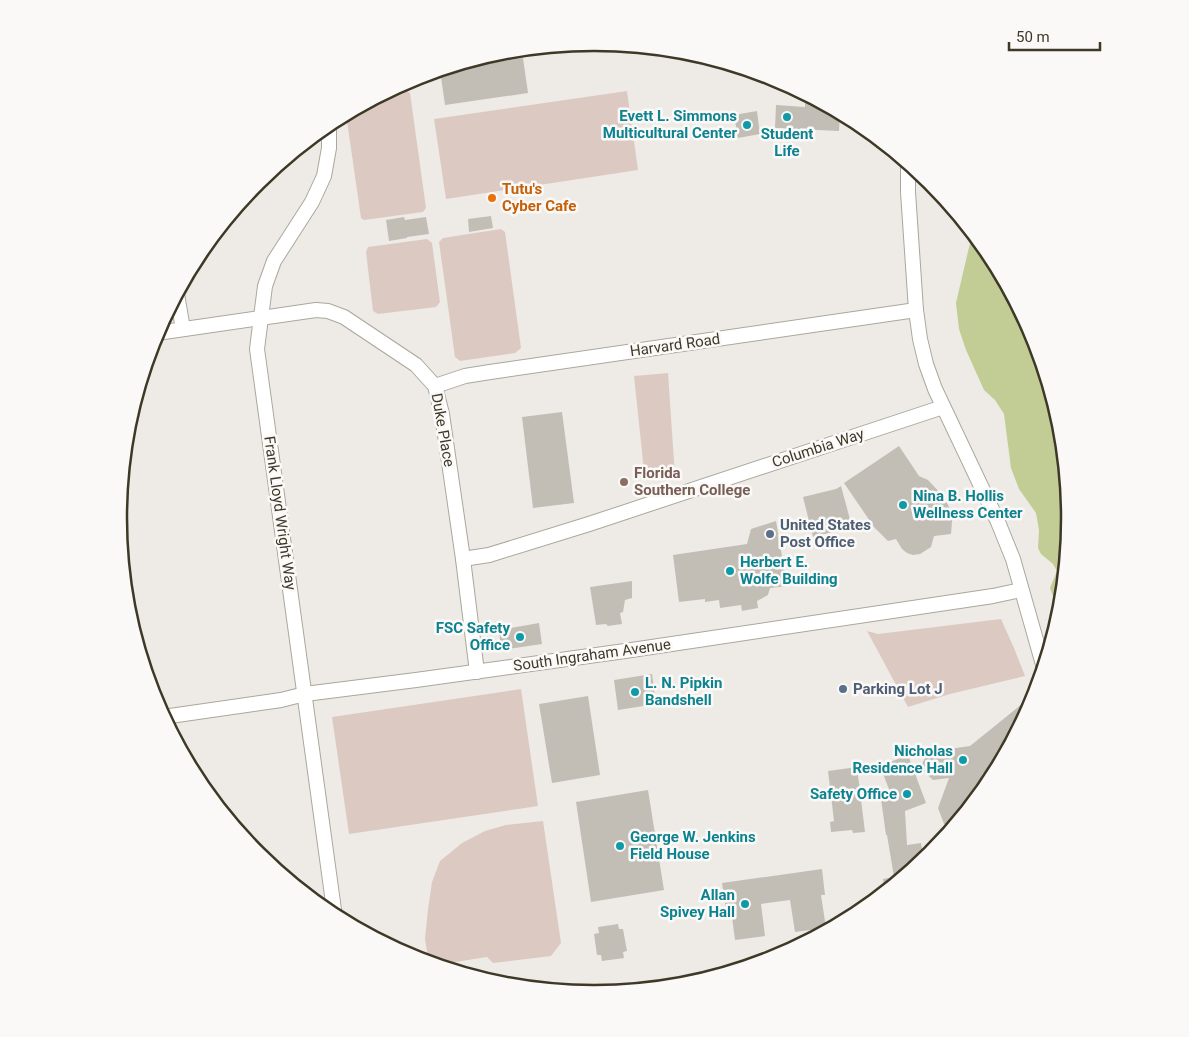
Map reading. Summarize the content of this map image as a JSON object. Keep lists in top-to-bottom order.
{
  "streets": {
    "street": [
      "Harvard Road",
      "Duke Place",
      "Columbia Way",
      "Frank Lloyd Wright Way",
      "South Ingraham Avenue"
    ]
  },
  "crossings": [
    ["Harvard Road", "Duke Place"],
    ["Duke Place", "Columbia Way"],
    ["Duke Place", "Frank Lloyd Wright Way"],
    ["Duke Place", "South Ingraham Avenue"],
    ["Frank Lloyd Wright Way", "South Ingraham Avenue"]
  ],
  "places": [
    "Student Life",
    "Evett L. Simmons Multicultural Center",
    "Tutu's Cyber Cafe",
    "Florida Southern College",
    "Nina B. Hollis Wellness Center",
    "United States Post Office",
    "Herbert E. Wolfe Building",
    "FSC Safety Office",
    "Parking Lot J",
    "L. N. Pipkin Bandshell",
    "Nicholas Residence Hall",
    "Safety Office",
    "George W. Jenkins Field House",
    "Allan Spivey Hall"
  ],
  "scale_bar": "50 m"
}
